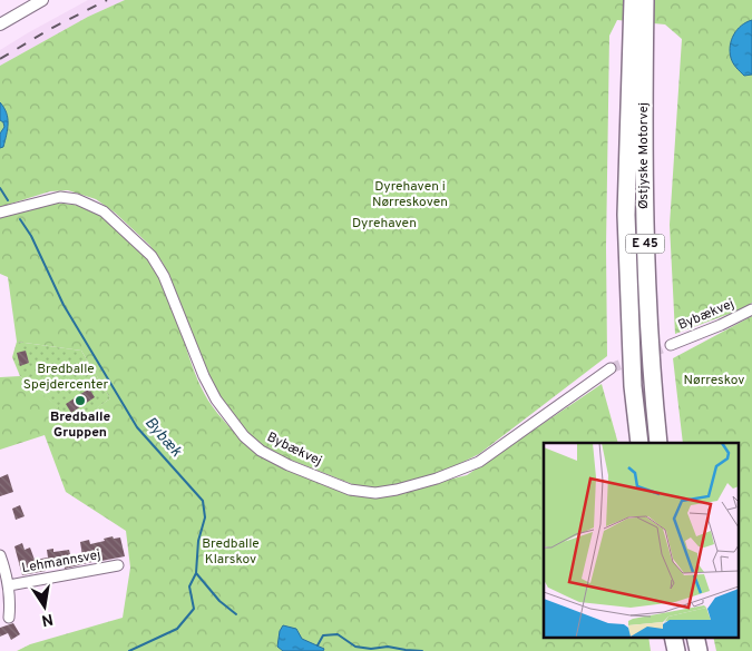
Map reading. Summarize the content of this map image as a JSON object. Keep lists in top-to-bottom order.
{
  "streets": {
    "highway": ["Østjyske Motorvej", "E 45"],
    "street": ["Bybækvej", "Lehmannsvej"]
  },
  "water": ["Bybæk"],
  "parks": [
    "Dyrehaven i Nørreskoven",
    "Dyrehaven",
    "Bredballe Spejdercenter",
    "Nørreskov",
    "Bredballe Klarskov"
  ],
  "places": ["Bredballe Gruppen"],
  "north": "bottom"
}
